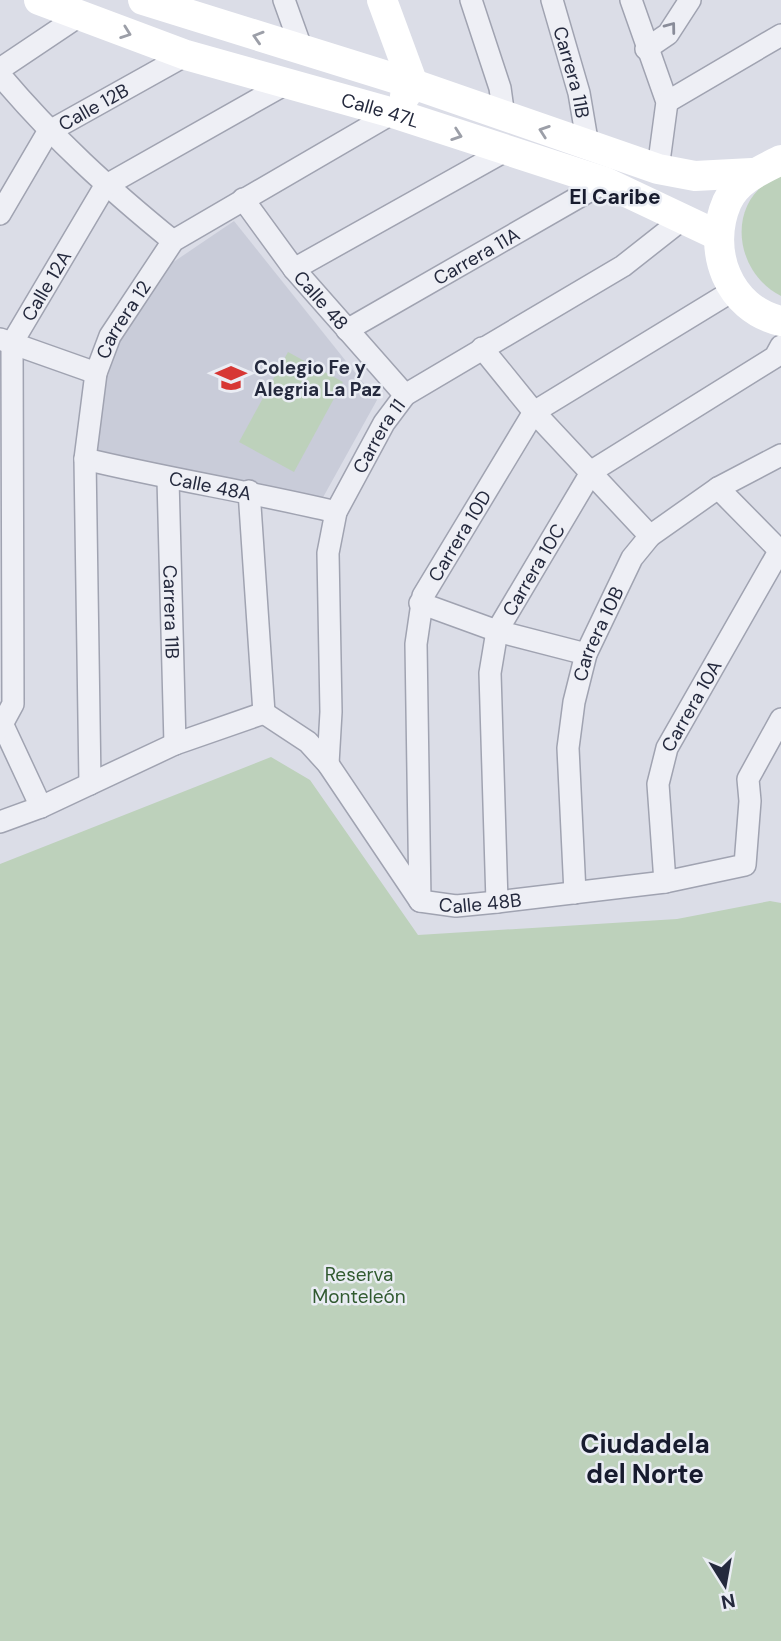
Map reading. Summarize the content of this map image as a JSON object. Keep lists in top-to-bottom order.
{
  "streets": {
    "street": [
      "Carrera 11B",
      "Calle 12B",
      "Calle 47L",
      "Carrera 11A",
      "Calle 12A",
      "Calle 48",
      "Carrera 12",
      "Carrera 11",
      "Calle 48A",
      "Carrera 10D",
      "Carrera 10C",
      "Carrera 10B",
      "Carrera 10A",
      "Calle 48B"
    ]
  },
  "crossings": [
    ["Carrera 11B", "Calle 47L"],
    ["Carrera 11B", "Calle 48A"],
    ["Calle 12B", "Calle 47L"],
    ["Calle 47L", "Carrera 11A"],
    ["Calle 47L", "Calle 12A"],
    ["Calle 47L", "Carrera 12"],
    ["Calle 47L", "Carrera 11"],
    ["Carrera 11A", "Calle 48"],
    ["Calle 48", "Carrera 12"],
    ["Calle 48", "Carrera 11"],
    ["Carrera 12", "Calle 48A"],
    ["Carrera 11", "Calle 48A"],
    ["Carrera 11", "Calle 48B"],
    ["Carrera 10D", "Calle 48B"],
    ["Carrera 10C", "Calle 48B"],
    ["Carrera 10B", "Calle 48B"],
    ["Carrera 10A", "Calle 48B"]
  ],
  "districts": ["El Caribe", "Ciudadela del Norte"],
  "parks": ["Reserva Monteleón"],
  "places": {
    "school or university": ["Colegio Fe y Alegria La Paz"]
  },
  "north": "bottom"
}
